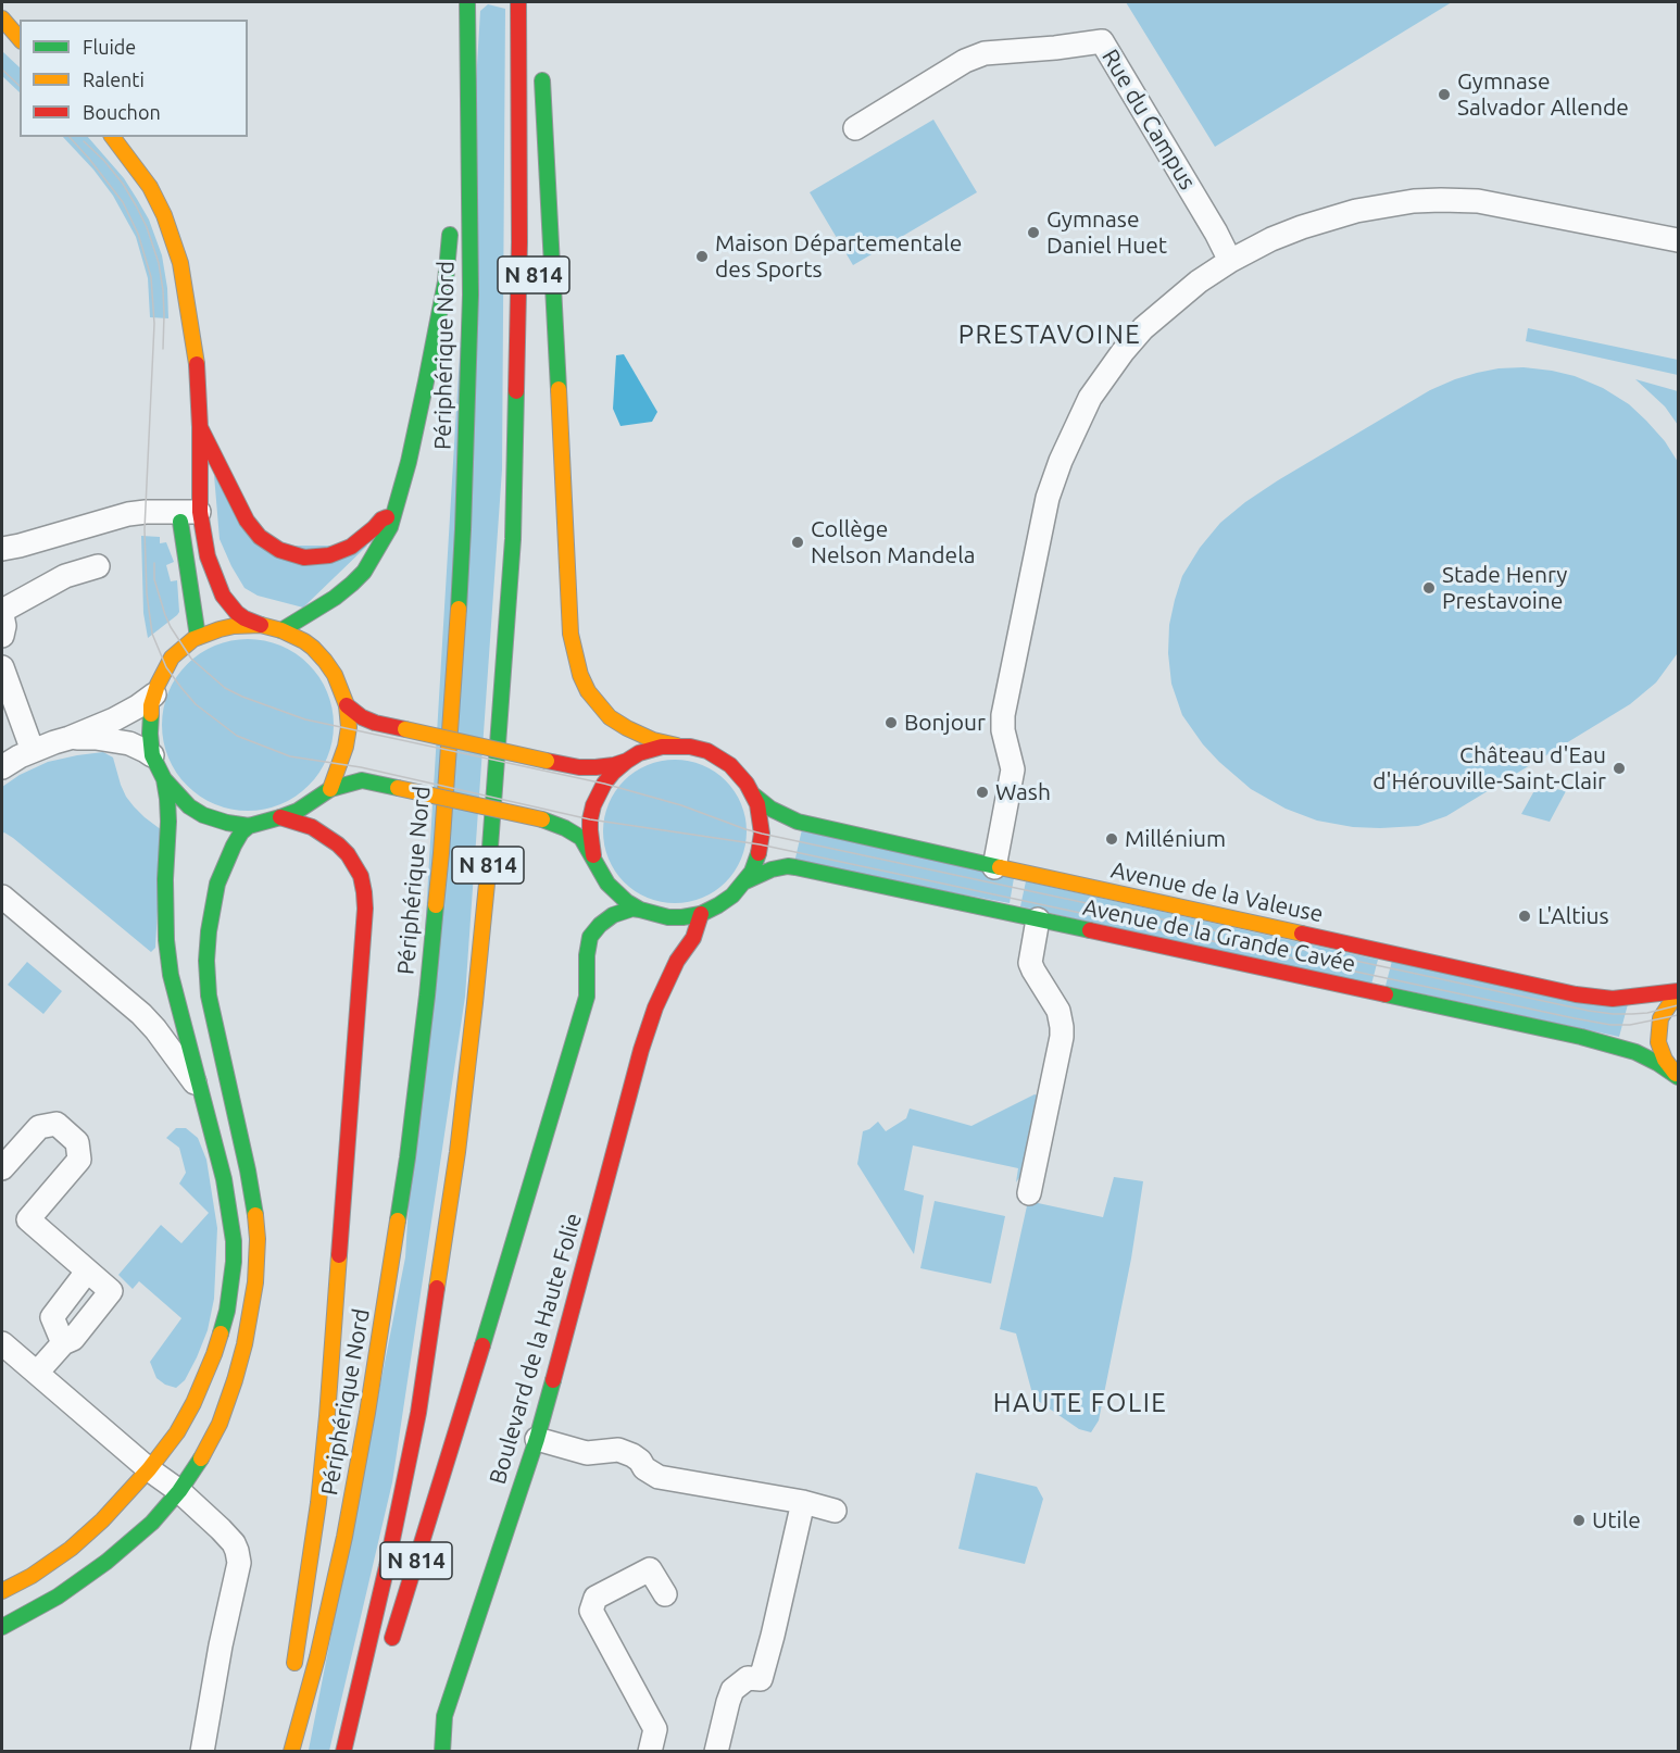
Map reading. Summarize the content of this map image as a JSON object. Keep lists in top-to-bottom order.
{
  "streets": {
    "main road": [
      "N 814",
      "Périphérique Nord",
      "Avenue de la Valeuse",
      "Avenue de la Grande Cavée",
      "Boulevard de la Haute Folie"
    ],
    "street": ["Rue du Campus"]
  },
  "crossings": [
    ["N 814", "Périphérique Nord"],
    ["N 814", "Avenue de la Valeuse"],
    ["N 814", "Avenue de la Grande Cavée"],
    ["N 814", "Boulevard de la Haute Folie"],
    ["Avenue de la Valeuse", "Avenue de la Grande Cavée"],
    ["Avenue de la Valeuse", "Boulevard de la Haute Folie"],
    ["Avenue de la Grande Cavée", "Boulevard de la Haute Folie"]
  ],
  "districts": ["PRESTAVOINE", "HAUTE FOLIE"],
  "places": [
    "Gymnase Salvador Allende",
    "Gymnase Daniel Huet",
    "Maison Départementale des Sports",
    "Collège Nelson Mandela",
    "Stade Henry Prestavoine",
    "Bonjour",
    "Château d'Eau d'Hérouville-Saint-Clair",
    "Wash",
    "Millénium",
    "L'Altius",
    "Utile"
  ],
  "legend": ["Fluide", "Ralenti", "Bouchon"]
}
